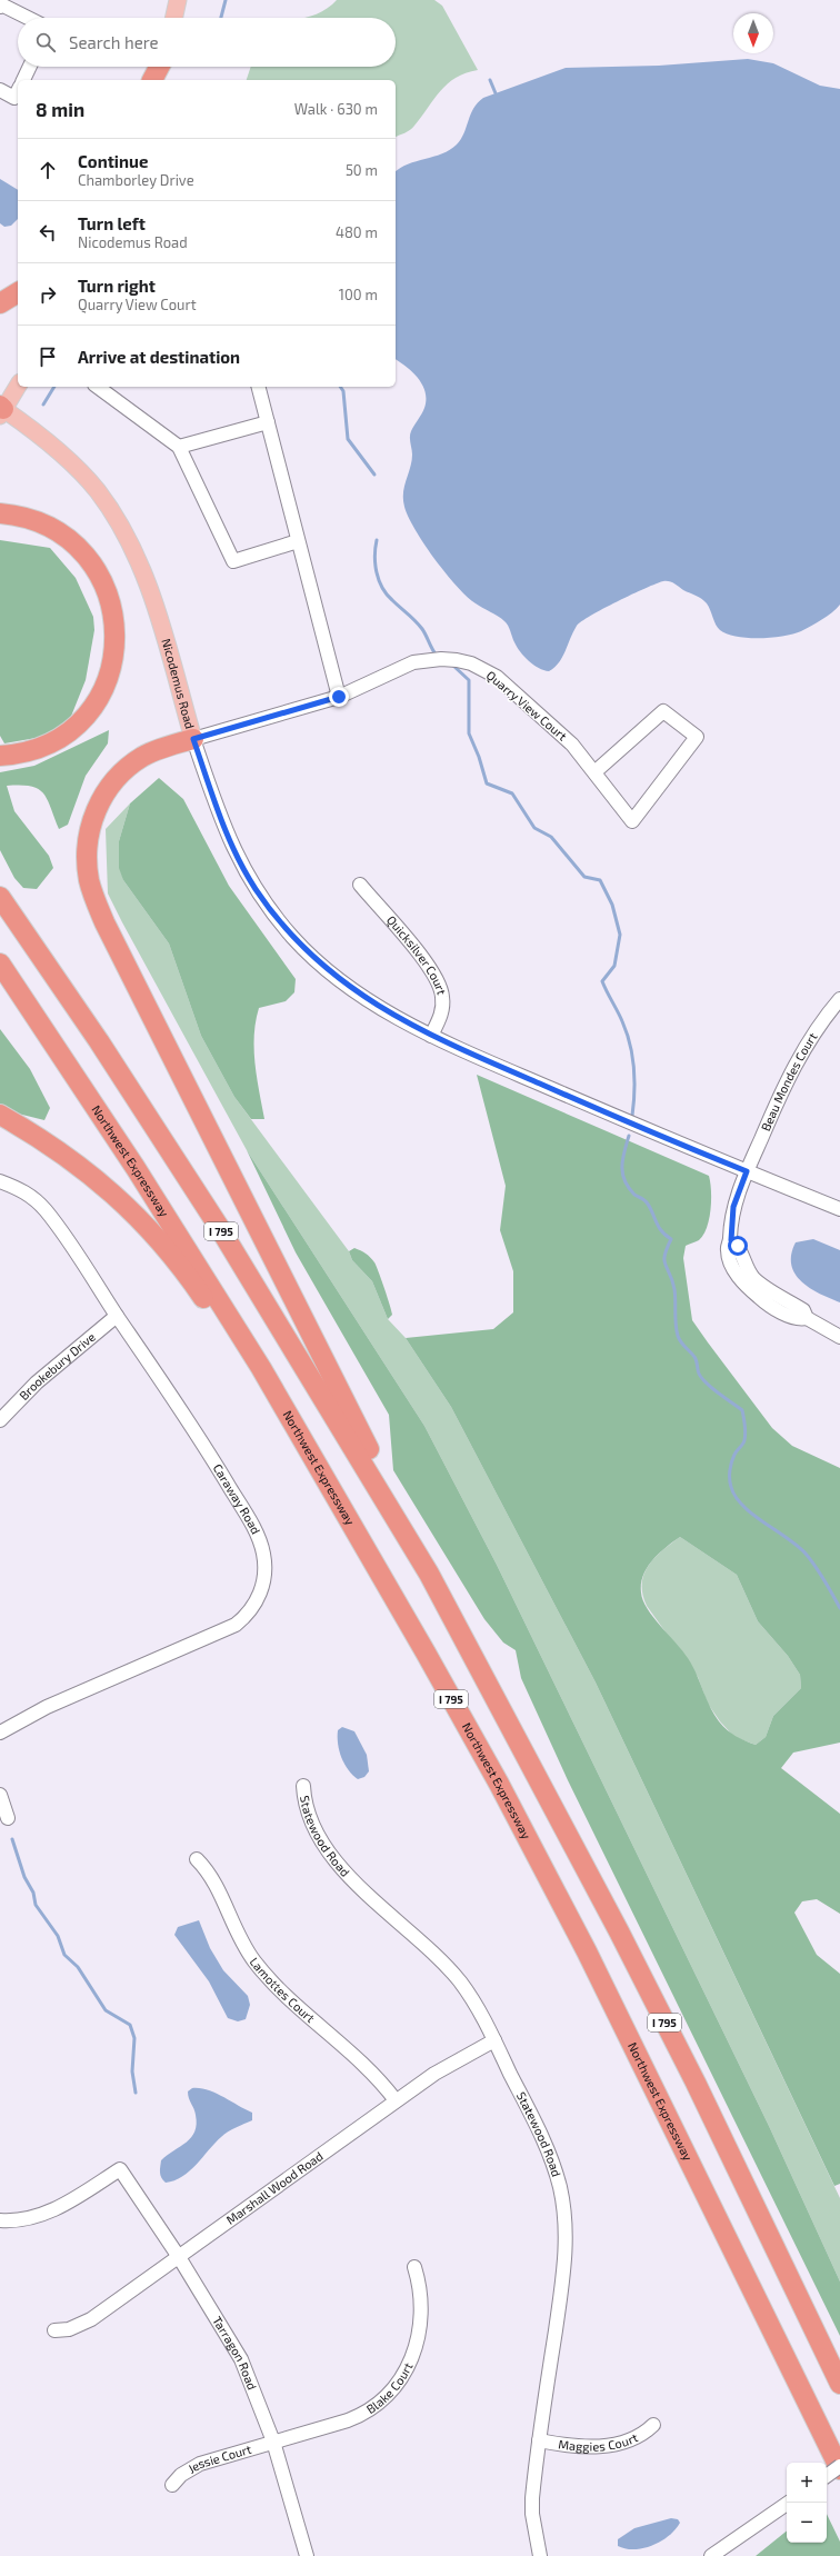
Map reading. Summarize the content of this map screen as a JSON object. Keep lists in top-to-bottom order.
{
  "streets": {
    "highway": ["Northwest Expressway", "I 795"],
    "main road": ["Nicodemus Road"],
    "street": [
      "Quarry View Court",
      "Quicksilver Court",
      "Beau Mondes Court",
      "Brookebury Drive",
      "Caraway Road",
      "Statewood Road",
      "Lamottes Court",
      "Marshall Wood Road",
      "Tarragon Road",
      "Blake Court",
      "Maggies Court",
      "Jessie Court"
    ]
  },
  "crossings": [
    ["Nicodemus Road", "Quarry View Court"],
    ["Nicodemus Road", "Quicksilver Court"],
    ["Nicodemus Road", "Beau Mondes Court"],
    ["Brookebury Drive", "Caraway Road"],
    ["Statewood Road", "Marshall Wood Road"],
    ["Statewood Road", "Maggies Court"],
    ["Lamottes Court", "Marshall Wood Road"],
    ["Marshall Wood Road", "Tarragon Road"],
    ["Tarragon Road", "Blake Court"],
    ["Tarragon Road", "Jessie Court"],
    ["Blake Court", "Jessie Court"]
  ],
  "north": "bottom",
  "page": {
    "search": "Search here",
    "heading": ["8 min", "Walk · 630 m"],
    "list": [
      ["Continue", "Chamborley Drive", "50 m"],
      ["Turn left", "Nicodemus Road", "480 m"],
      ["Turn right", "Quarry View Court", "100 m"],
      "Arrive at destination"
    ],
    "map_buttons": ["+", "−"]
  }
}
